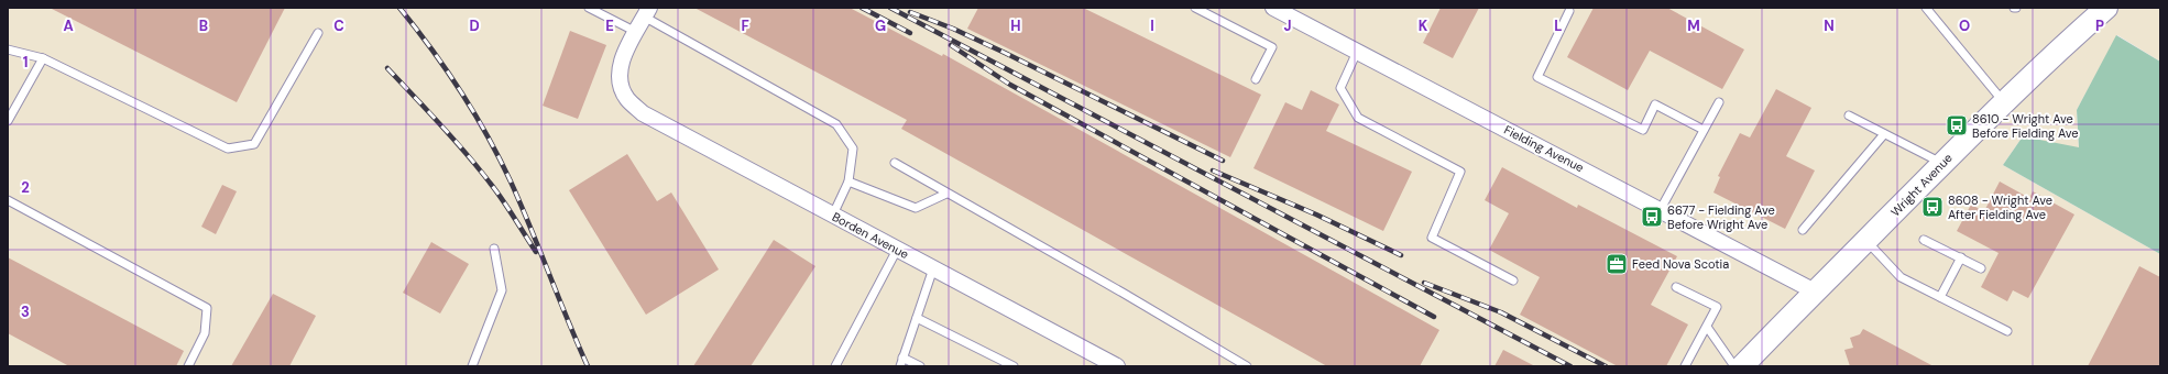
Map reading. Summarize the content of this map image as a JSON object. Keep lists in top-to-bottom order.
{
  "streets": {
    "main road": ["Wright Avenue"],
    "street": ["Fielding Avenue", "Borden Avenue"]
  },
  "crossings": [
    ["Fielding Avenue", "Wright Avenue"]
  ],
  "places": {
    "bus stop": ["8610 - Wright Ave Before Fielding Ave", "8608 - Wright Ave After Fielding Ave", "6677 - Fielding Ave Before Wright Ave"],
    "office": ["Feed Nova Scotia"]
  },
  "grid": {
    "columns": [
      "A",
      "B",
      "C",
      "D",
      "E",
      "F",
      "G",
      "H",
      "I",
      "J",
      "K",
      "L",
      "M",
      "N",
      "O",
      "P"
    ],
    "rows": ["1", "2", "3"]
  }
}
